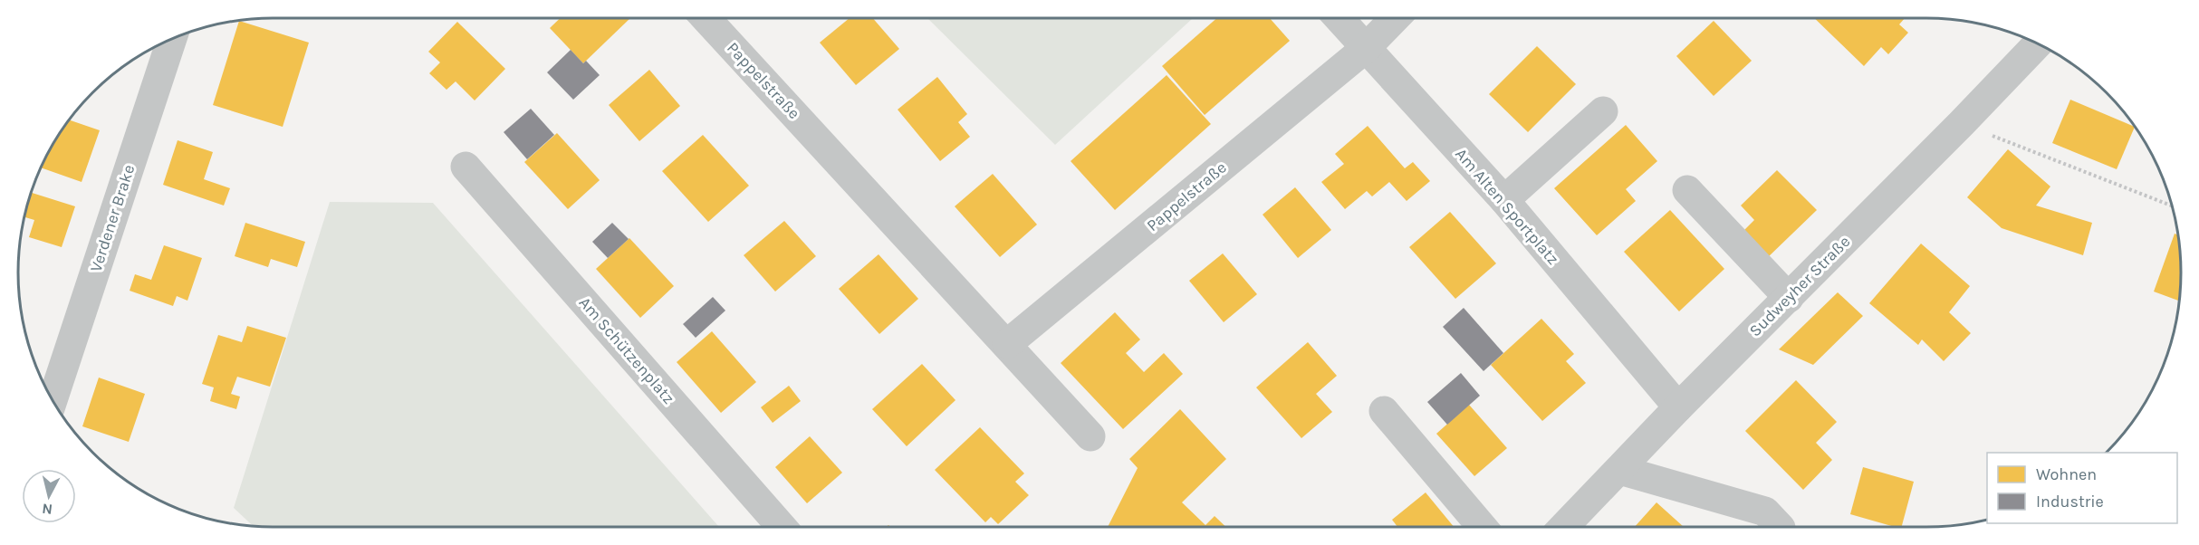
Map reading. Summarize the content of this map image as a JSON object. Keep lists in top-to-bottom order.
{
  "streets": {
    "street": [
      "Pappelstraße",
      "Am Alten Sportplatz",
      "Verdener Brake",
      "Sudweyher Straße",
      "Am Schützenplatz"
    ]
  },
  "crossings": [
    ["Pappelstraße", "Am Alten Sportplatz"],
    ["Am Alten Sportplatz", "Sudweyher Straße"]
  ],
  "legend": ["Wohnen", "Industrie"],
  "north": "bottom"
}
